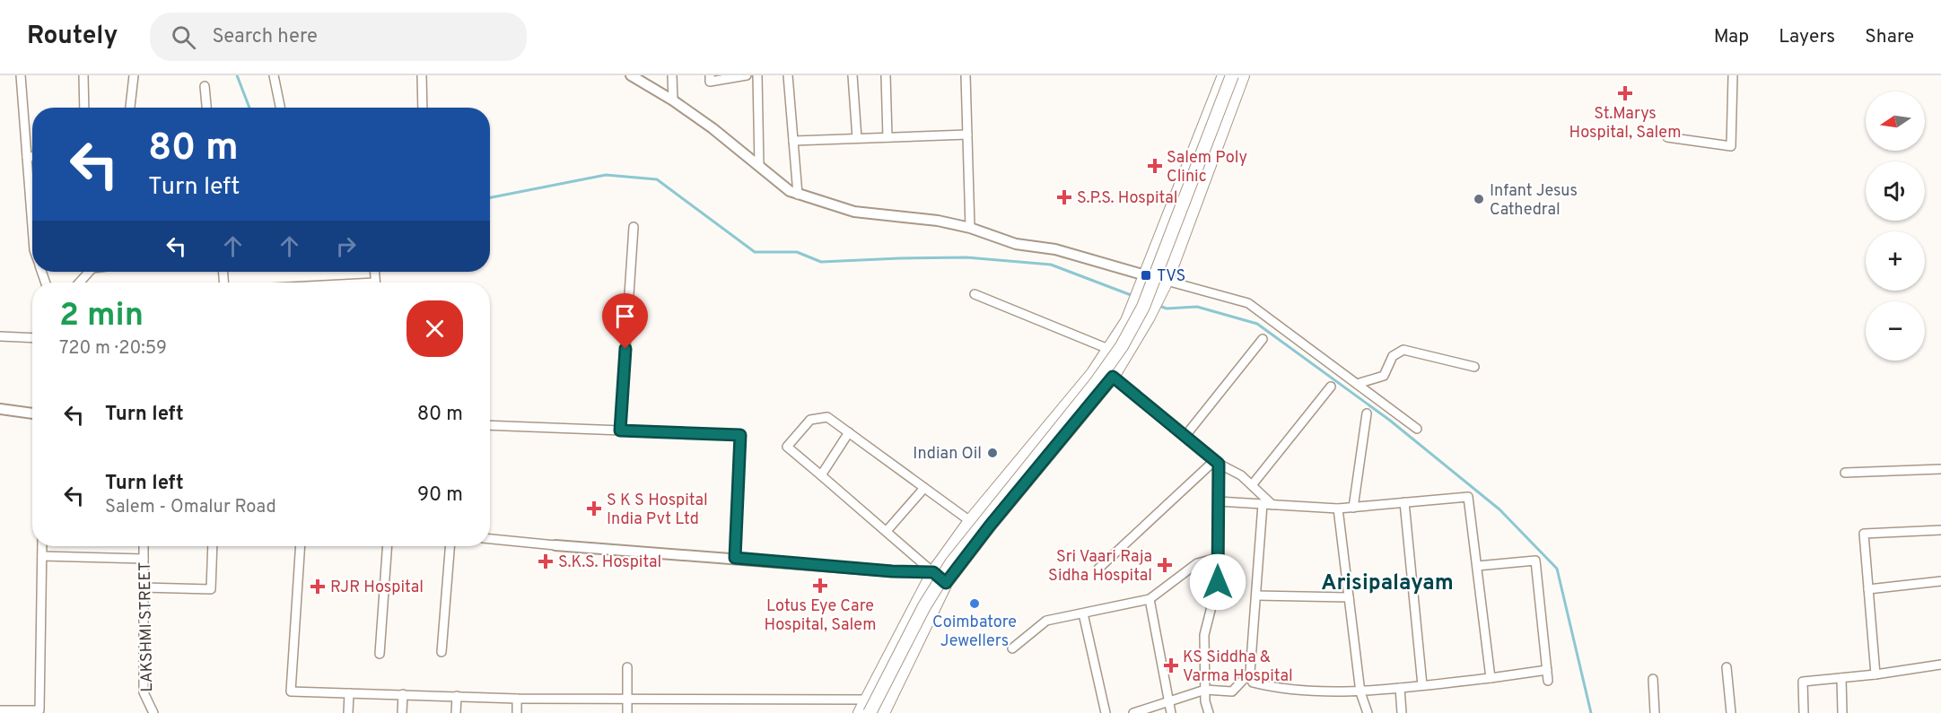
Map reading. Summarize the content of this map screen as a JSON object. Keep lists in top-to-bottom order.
{
  "streets": {
    "street": ["LAKSHMI STREET"]
  },
  "districts": ["Arisipalayam"],
  "places": {
    "health": [
      "St.Marys Hospital, Salem",
      "Salem Poly Clinic",
      "S.P.S. Hospital",
      "S K S Hospital India Pvt Ltd",
      "S.K.S. Hospital",
      "Sri Vaari Raja Sidha Hospital",
      "Lotus Eye Care Hospital, Salem",
      "RJR Hospital",
      "KS Siddha & Varma Hospital"
    ],
    "other": ["Infant Jesus Cathedral", "Indian Oil", "Coimbatore Jewellers"],
    "transit": ["TVS"]
  },
  "north": "left",
  "page": {
    "header": "Routely",
    "search": "Search here",
    "nav": ["Map", "Layers", "Share"],
    "map_buttons": ["+", "−"],
    "turn": ["80 m", "Turn left"],
    "heading": ["2 min", "720 m · 20:59"],
    "list": [
      {
        "name": "Turn left",
        "value": "80 m"
      },
      {
        "name": "Turn left",
        "note": "Salem - Omalur Road",
        "value": "90 m"
      }
    ]
  }
}
